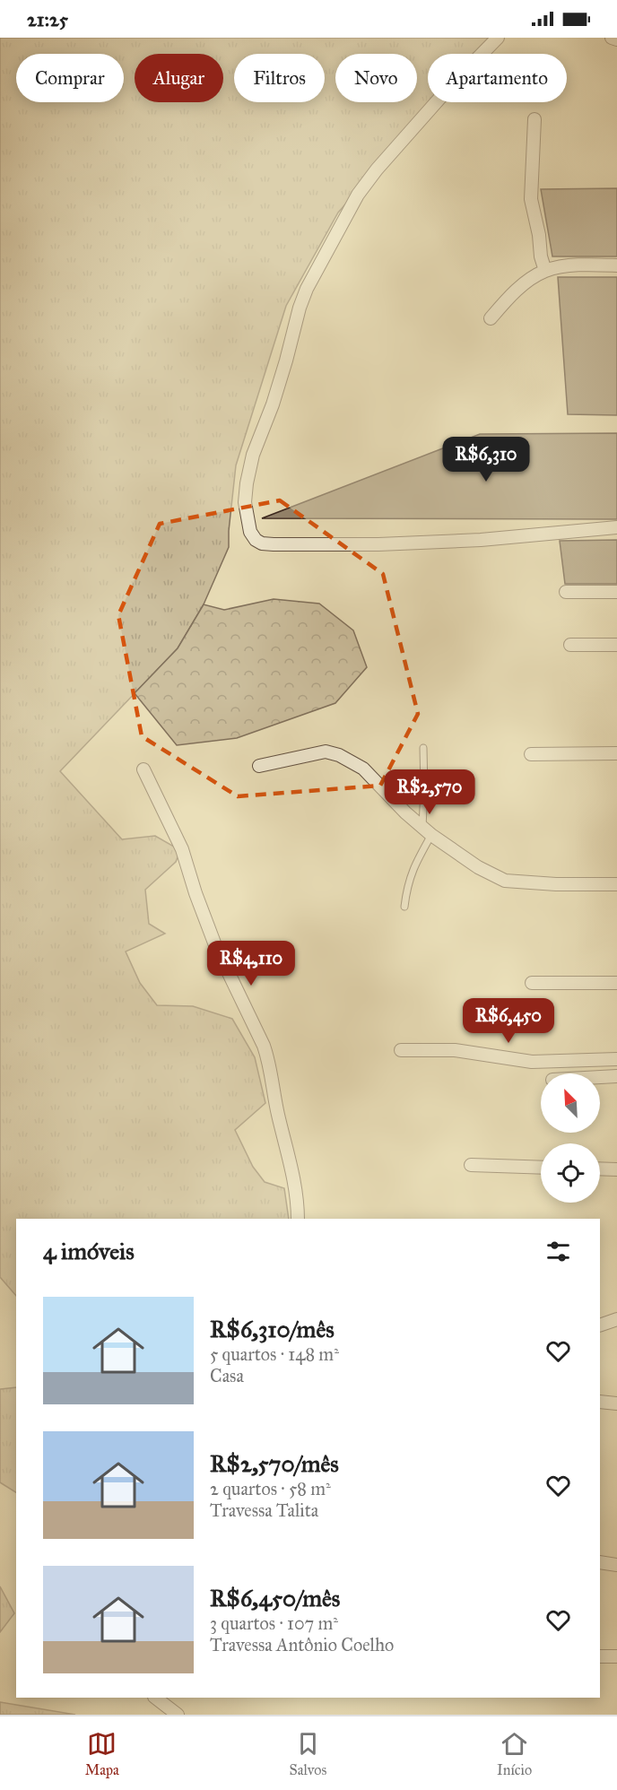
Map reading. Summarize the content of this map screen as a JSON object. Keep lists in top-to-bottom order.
{
  "north": "top left",
  "page": {
    "status": "21:25",
    "chip": [
      "Comprar",
      "Alugar",
      "Filtros",
      "Novo",
      "Apartamento"
    ],
    "price": [
      "R$6,310",
      "R$2,570",
      "R$4,110",
      "R$6,450"
    ],
    "heading": "4 imóveis",
    "list": [
      {
        "name": "R$6,310/mês",
        "note": "5 quartos · 148 m² · Casa"
      },
      {
        "name": "R$2,570/mês",
        "note": "2 quartos · 58 m² · Travessa Talita"
      },
      {
        "name": "R$6,450/mês",
        "note": "3 quartos · 107 m² · Travessa Antônio Coelho"
      }
    ],
    "tabs": ["Mapa", "Salvos", "Início"]
  }
}
